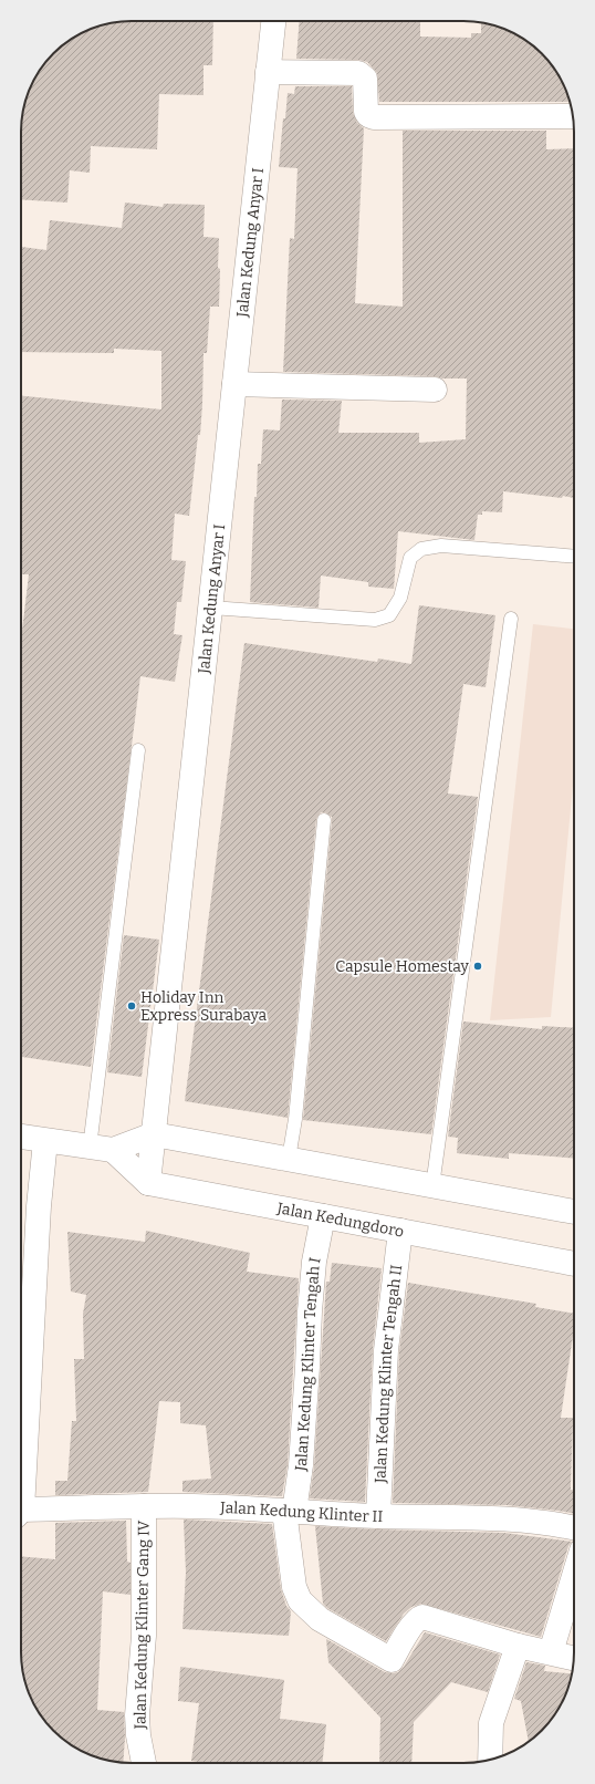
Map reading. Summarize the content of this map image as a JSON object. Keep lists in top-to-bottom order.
{
  "streets": {
    "street": [
      "Jalan Kedung Anyar I",
      "Jalan Kedungdoro",
      "Jalan Kedung Klinter Tengah I",
      "Jalan Kedung Klinter Tengah II",
      "Jalan Kedung Klinter II",
      "Jalan Kedung Klinter Gang IV"
    ]
  },
  "crossings": [
    ["Jalan Kedung Anyar I", "Jalan Kedungdoro"],
    ["Jalan Kedungdoro", "Jalan Kedung Klinter Tengah I"],
    ["Jalan Kedungdoro", "Jalan Kedung Klinter Tengah II"],
    ["Jalan Kedung Klinter Tengah I", "Jalan Kedung Klinter II"],
    ["Jalan Kedung Klinter Tengah II", "Jalan Kedung Klinter II"],
    ["Jalan Kedung Klinter II", "Jalan Kedung Klinter Gang IV"]
  ],
  "places": ["Capsule Homestay", "Holiday Inn Express Surabaya"]
}
